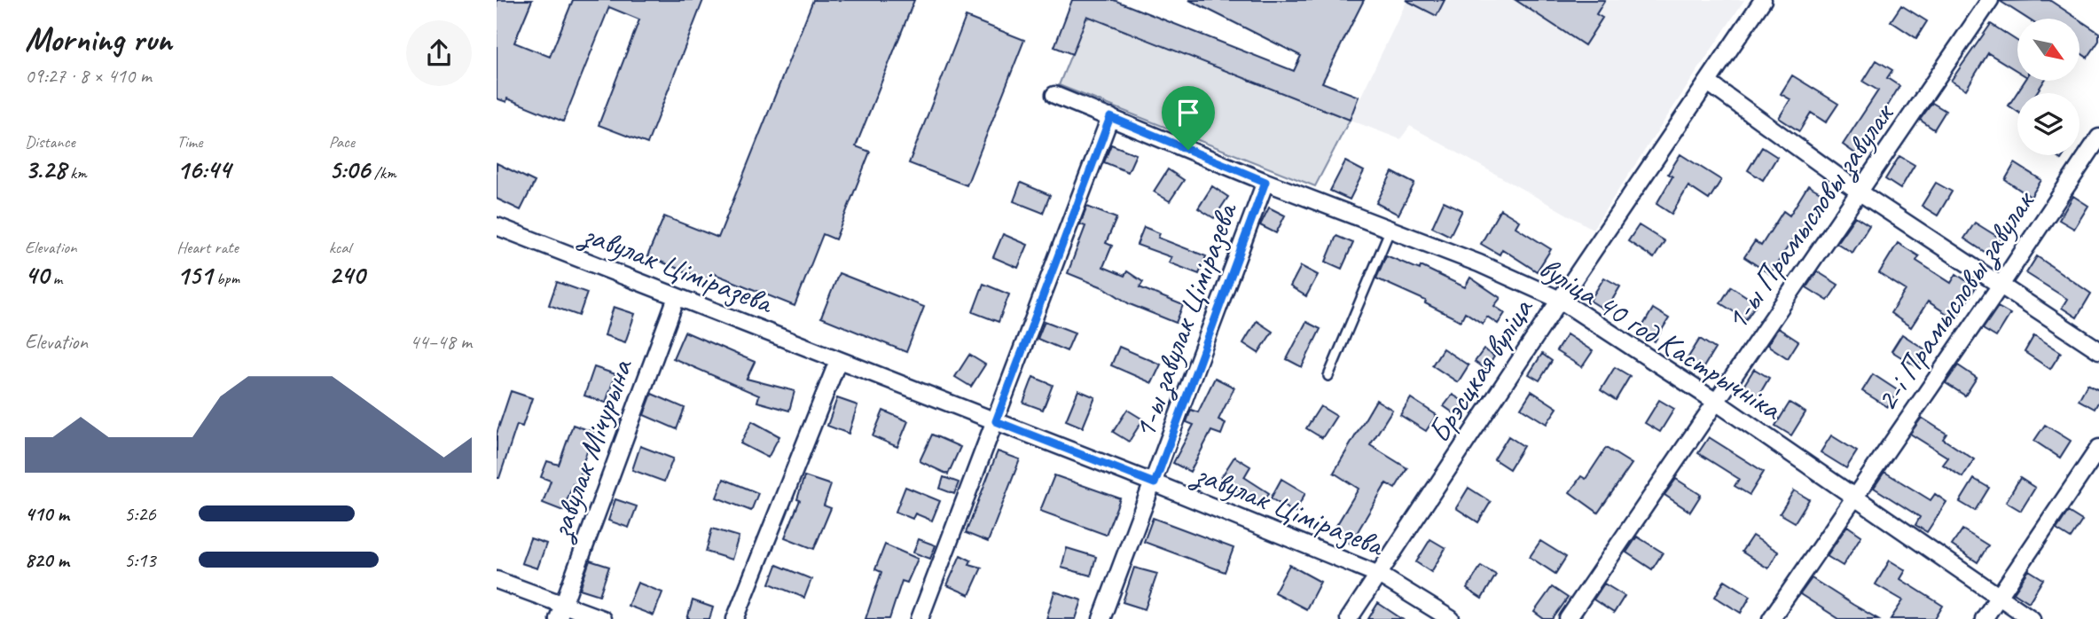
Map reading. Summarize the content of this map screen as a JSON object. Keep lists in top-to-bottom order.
{
  "streets": {
    "street": [
      "1-ы Прамысловы завулак",
      "завулак Ціміразева",
      "2-і Прамысловы завулак",
      "1-ы завулак Ціміразева",
      "вуліца 40 год Кастрычніка",
      "Брэсцкая вуліца",
      "завулак Мічурына"
    ]
  },
  "crossings": [
    ["1-ы Прамысловы завулак", "вуліца 40 год Кастрычніка"],
    ["завулак Ціміразева", "1-ы завулак Ціміразева"],
    ["завулак Ціміразева", "Брэсцкая вуліца"],
    ["завулак Ціміразева", "завулак Мічурына"],
    ["2-і Прамысловы завулак", "вуліца 40 год Кастрычніка"],
    ["1-ы завулак Ціміразева", "вуліца 40 год Кастрычніка"],
    ["вуліца 40 год Кастрычніка", "Брэсцкая вуліца"]
  ],
  "north": "bottom right",
  "page": {
    "heading": ["Morning run", "09:27 · 8 × 410 m"],
    "stats": [
      ["Distance", "3.28 km"],
      ["Time", "16:44"],
      ["Pace", "5:06 /km"],
      ["Elevation", "40 m"],
      ["Heart rate", "151 bpm"],
      ["kcal", "240"]
    ],
    "chart": ["Elevation", "44–48 m"],
    "list": [
      {
        "name": "410 m",
        "note": "5:26"
      },
      {
        "name": "820 m",
        "note": "5:13"
      }
    ]
  }
}
